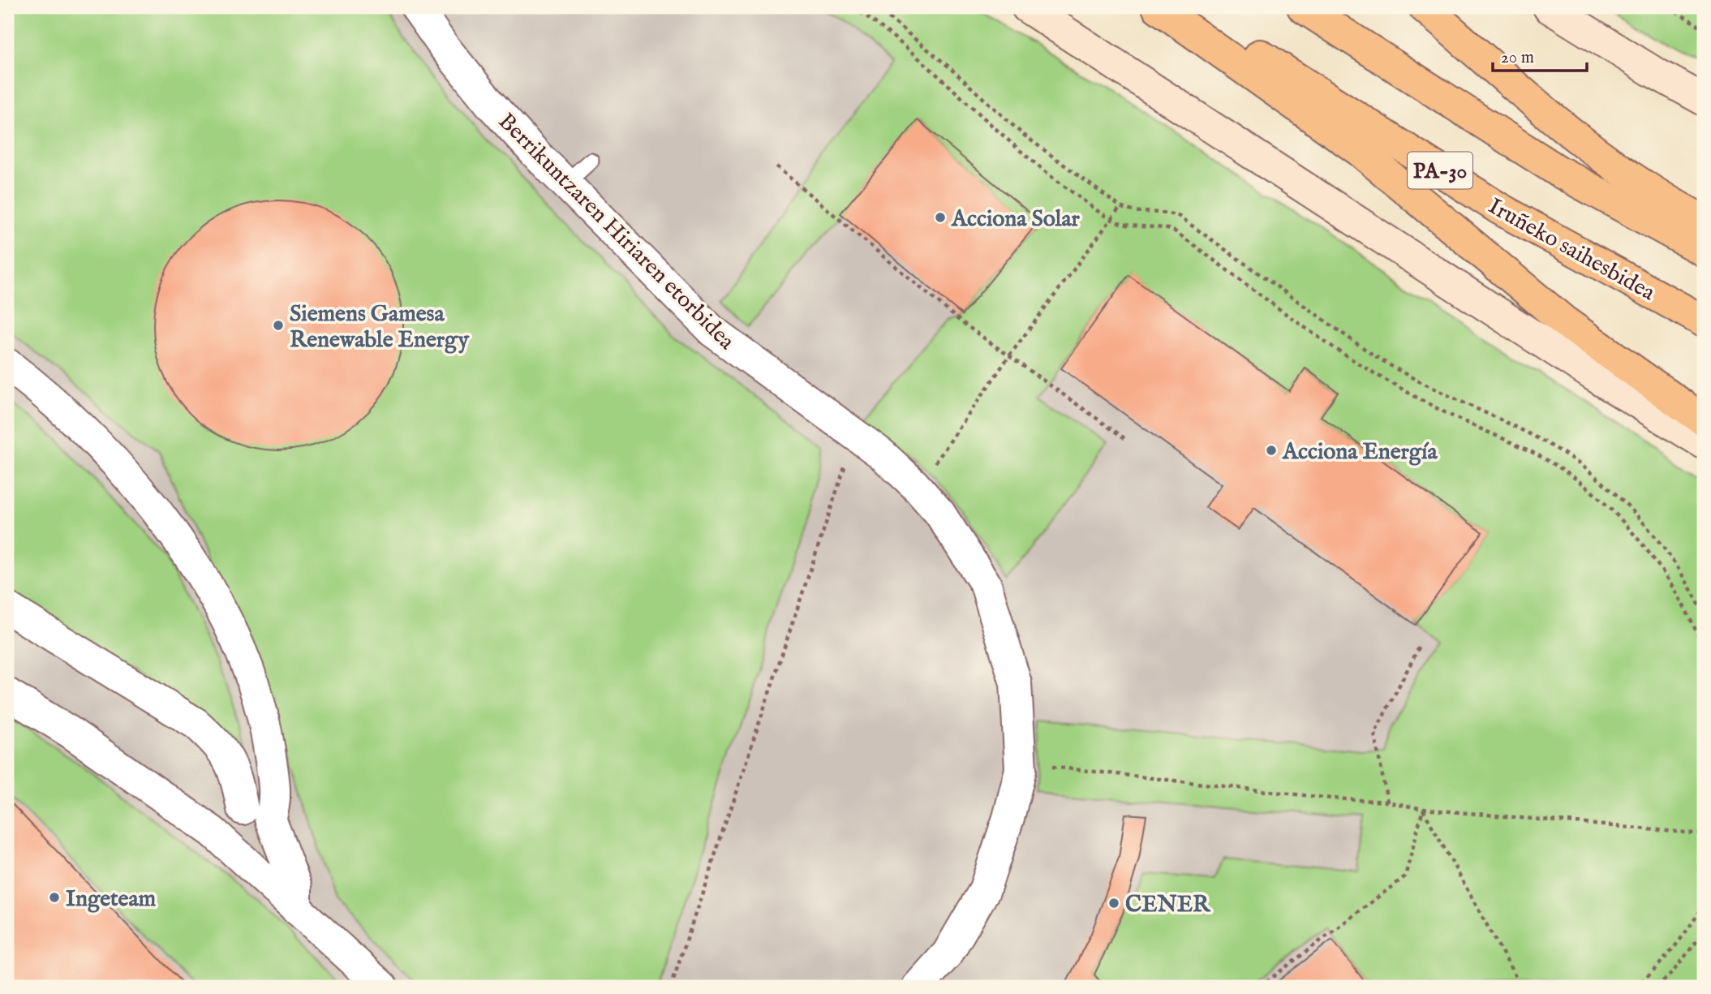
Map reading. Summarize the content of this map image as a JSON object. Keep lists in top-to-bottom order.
{
  "streets": {
    "highway": ["PA-30", "Iruñeko saihesbidea"],
    "street": ["Berrikuntzaren Hiriaren etorbidea"]
  },
  "places": [
    "Acciona Solar",
    "Siemens Gamesa Renewable Energy",
    "Acciona Energía",
    "Ingeteam",
    "CENER"
  ],
  "scale_bar": "20 m"
}
